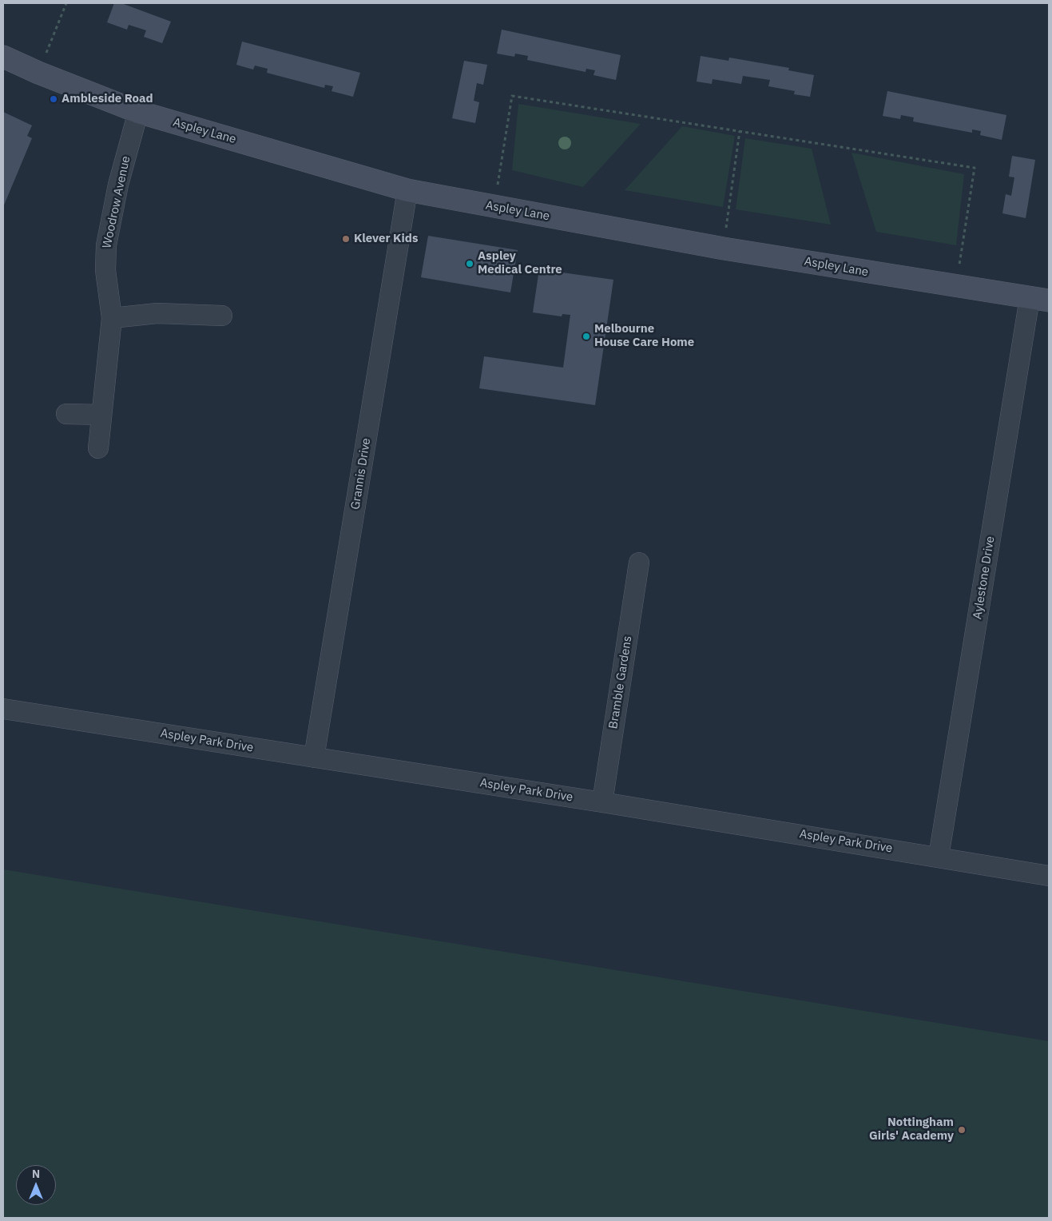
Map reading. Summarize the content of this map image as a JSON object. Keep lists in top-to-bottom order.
{
  "streets": {
    "main road": ["Aspley Lane"],
    "street": [
      "Woodrow Avenue",
      "Grannis Drive",
      "Aylestone Drive",
      "Bramble Gardens",
      "Aspley Park Drive"
    ]
  },
  "crossings": [
    ["Aspley Lane", "Woodrow Avenue"],
    ["Aspley Lane", "Grannis Drive"],
    ["Aspley Lane", "Aylestone Drive"],
    ["Grannis Drive", "Aspley Park Drive"],
    ["Aylestone Drive", "Aspley Park Drive"],
    ["Bramble Gardens", "Aspley Park Drive"]
  ],
  "places": [
    "Ambleside Road",
    "Klever Kids",
    "Aspley Medical Centre",
    "Melbourne House Care Home",
    "Nottingham Girls' Academy"
  ],
  "north": "top"
}
